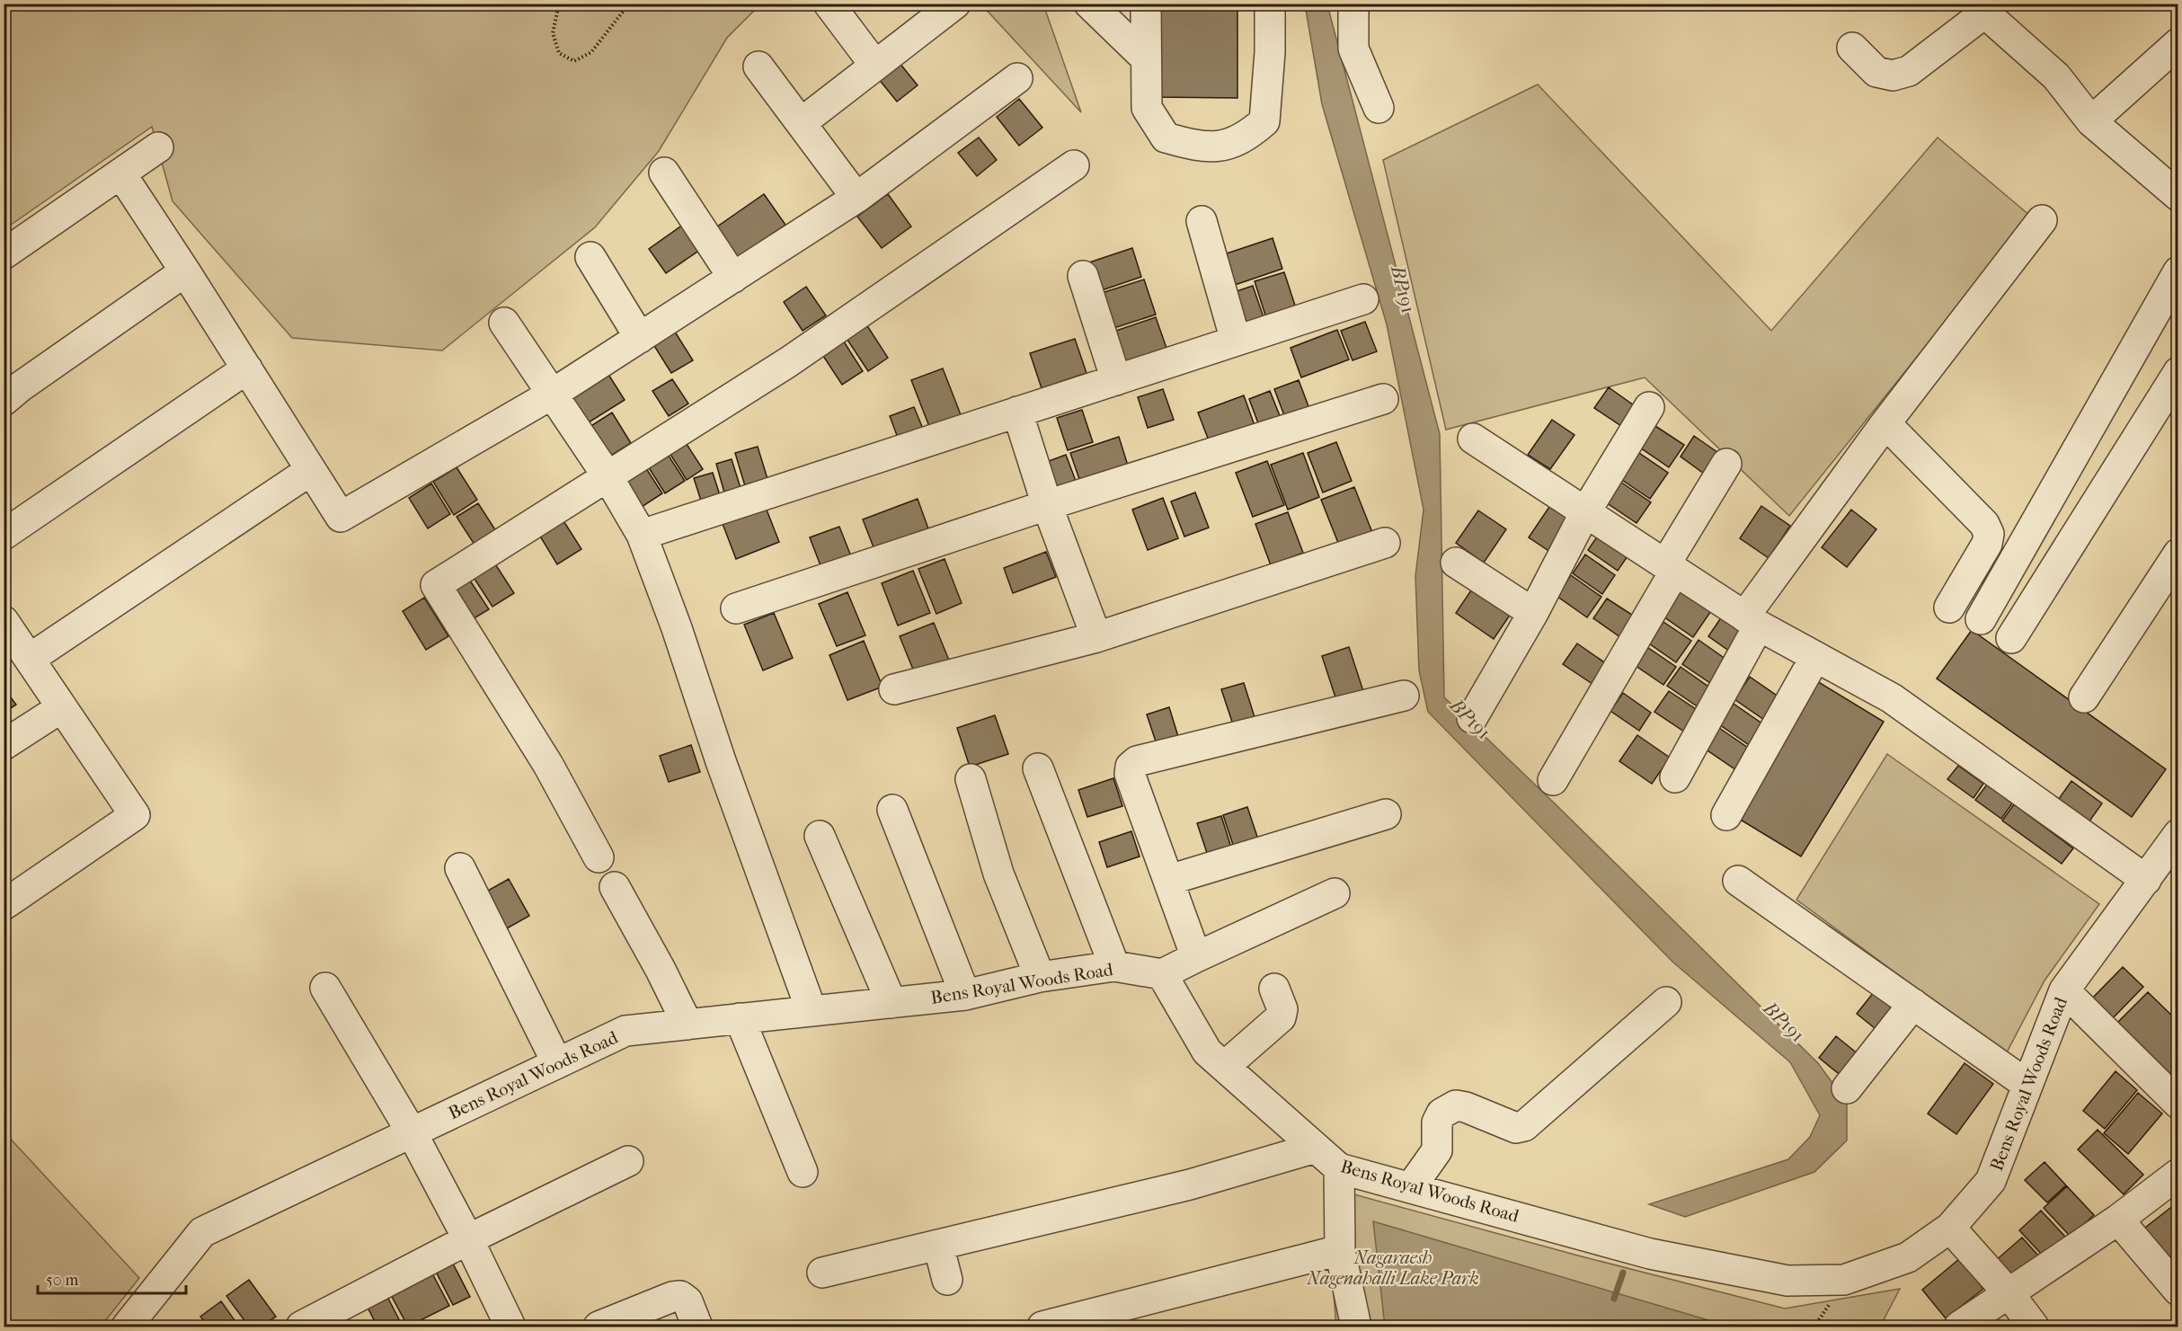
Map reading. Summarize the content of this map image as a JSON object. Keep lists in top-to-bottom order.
{
  "streets": {
    "street": ["Bens Royal Woods Road"]
  },
  "water": ["BP191"],
  "parks": ["Nagaraesh Nagenahalli Lake Park"],
  "scale_bar": "50 m"
}
